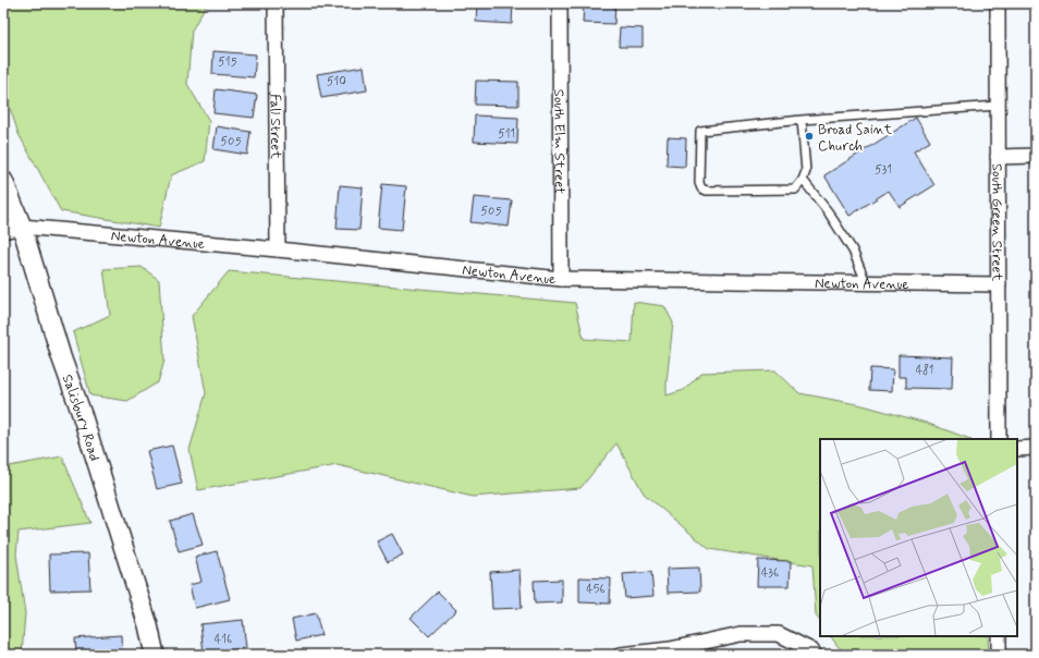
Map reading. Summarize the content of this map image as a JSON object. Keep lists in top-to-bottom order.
{
  "streets": {
    "street": [
      "Fall Street",
      "South Elm Street",
      "South Green Street",
      "Newton Avenue",
      "Salisbury Road"
    ]
  },
  "crossings": [
    ["Fall Street", "Newton Avenue"],
    ["South Elm Street", "Newton Avenue"],
    ["South Green Street", "Newton Avenue"],
    ["Newton Avenue", "Salisbury Road"]
  ],
  "places": ["Broad Saint Church"],
  "house_numbers": [
    "515",
    "510",
    "511",
    "505",
    "531",
    "505",
    "481",
    "436",
    "456",
    "416"
  ]
}
